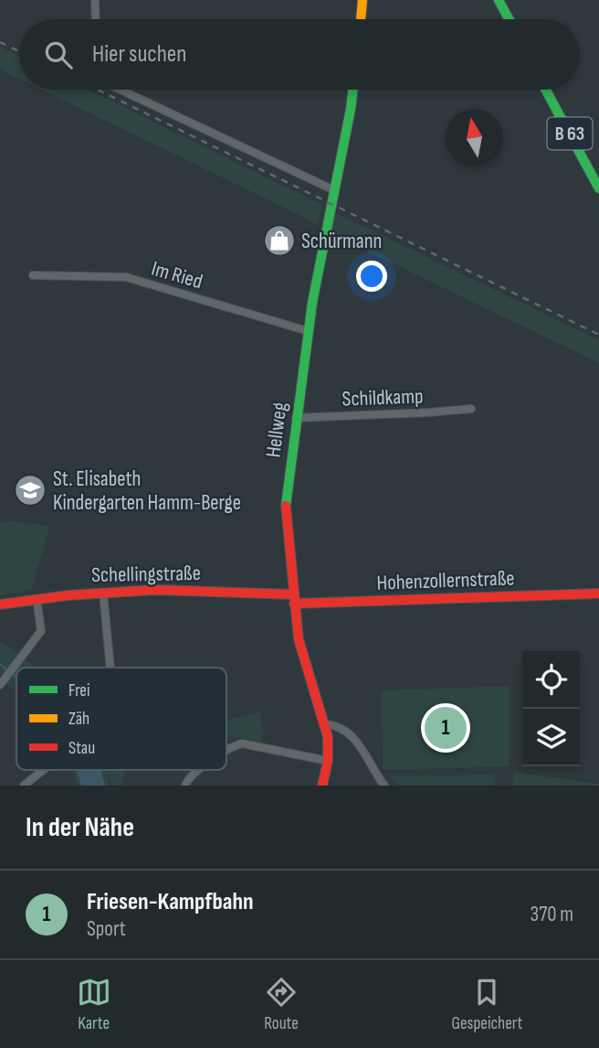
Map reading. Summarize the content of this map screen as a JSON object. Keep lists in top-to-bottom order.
{
  "streets": {
    "street": [
      "B 63",
      "Im Ried",
      "Schildkamp",
      "Hellweg",
      "Schellingstraße",
      "Hohenzollernstraße"
    ]
  },
  "crossings": [
    ["Im Ried", "Hellweg"],
    ["Schildkamp", "Hellweg"],
    ["Hellweg", "Schellingstraße"],
    ["Hellweg", "Hohenzollernstraße"],
    ["Schellingstraße", "Hohenzollernstraße"]
  ],
  "places": {
    "shop": ["Schürmann"],
    "school or university": ["St. Elisabeth Kindergarten Hamm-Berge"]
  },
  "legend": ["Frei", "Zäh", "Stau"],
  "north": "top",
  "page": {
    "search": "Hier suchen",
    "pins": "1",
    "heading": "In der Nähe",
    "list": [
      {
        "mark": "1",
        "name": "Friesen-Kampfbahn",
        "note": "Sport",
        "value": "370 m"
      }
    ],
    "nav": ["Karte", "Route", "Gespeichert"]
  }
}
